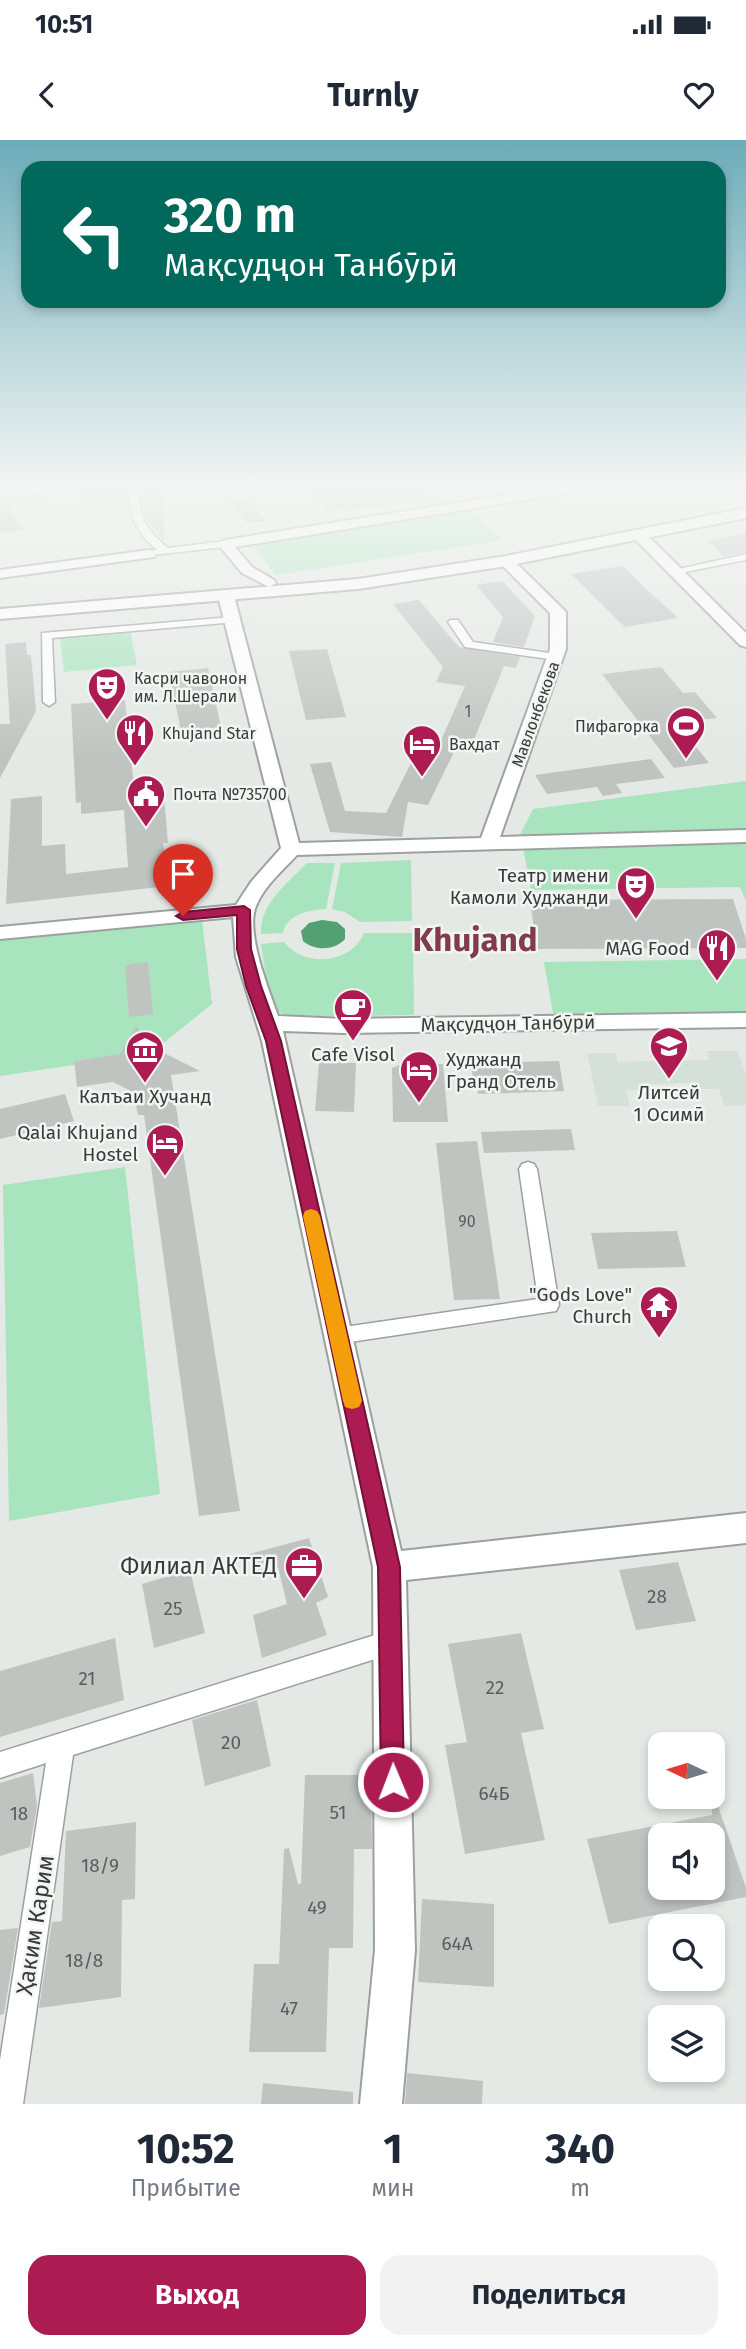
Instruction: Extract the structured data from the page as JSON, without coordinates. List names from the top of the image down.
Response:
{
  "streets": {
    "street": ["Мавлонбекова", "Мақсудҷон Танбӯрӣ", "Ҳаким Карим"]
  },
  "districts": ["Khujand"],
  "places": {
    "theatre": ["Касри чавонон им. Л.Шерали", "Театр имени Камоли Худжанди"],
    "sports": ["Пифагорка"],
    "restaurant": ["Khujand Star", "MAG Food"],
    "hotel": ["Вахдат", "Худжанд Гранд Отель", "Qalai Khujand Hostel"],
    "public building": ["Почта №735700"],
    "cafe": ["Cafe Visol"],
    "school or university": ["Литсей 1 Осимӣ"],
    "museum": ["Калъаи Хучанд"],
    "temple": ["\"Gods Love\" Church"],
    "office": ["Филиал AКТЕД"]
  },
  "house_numbers": [
    "1",
    "90",
    "28",
    "25",
    "21",
    "22",
    "20",
    "64Б",
    "51",
    "18",
    "18/9",
    "49",
    "64А",
    "18/8",
    "47"
  ],
  "north": "left",
  "page": {
    "status": "10:51",
    "header": "Turnly",
    "turn": ["320 m", "Мақсудҷон Танбӯрӣ"],
    "eta": [
      "10:52",
      "Прибытие",
      "1",
      "мин",
      "340",
      "m"
    ],
    "buttons": ["Выход", "Поделиться"]
  }
}
